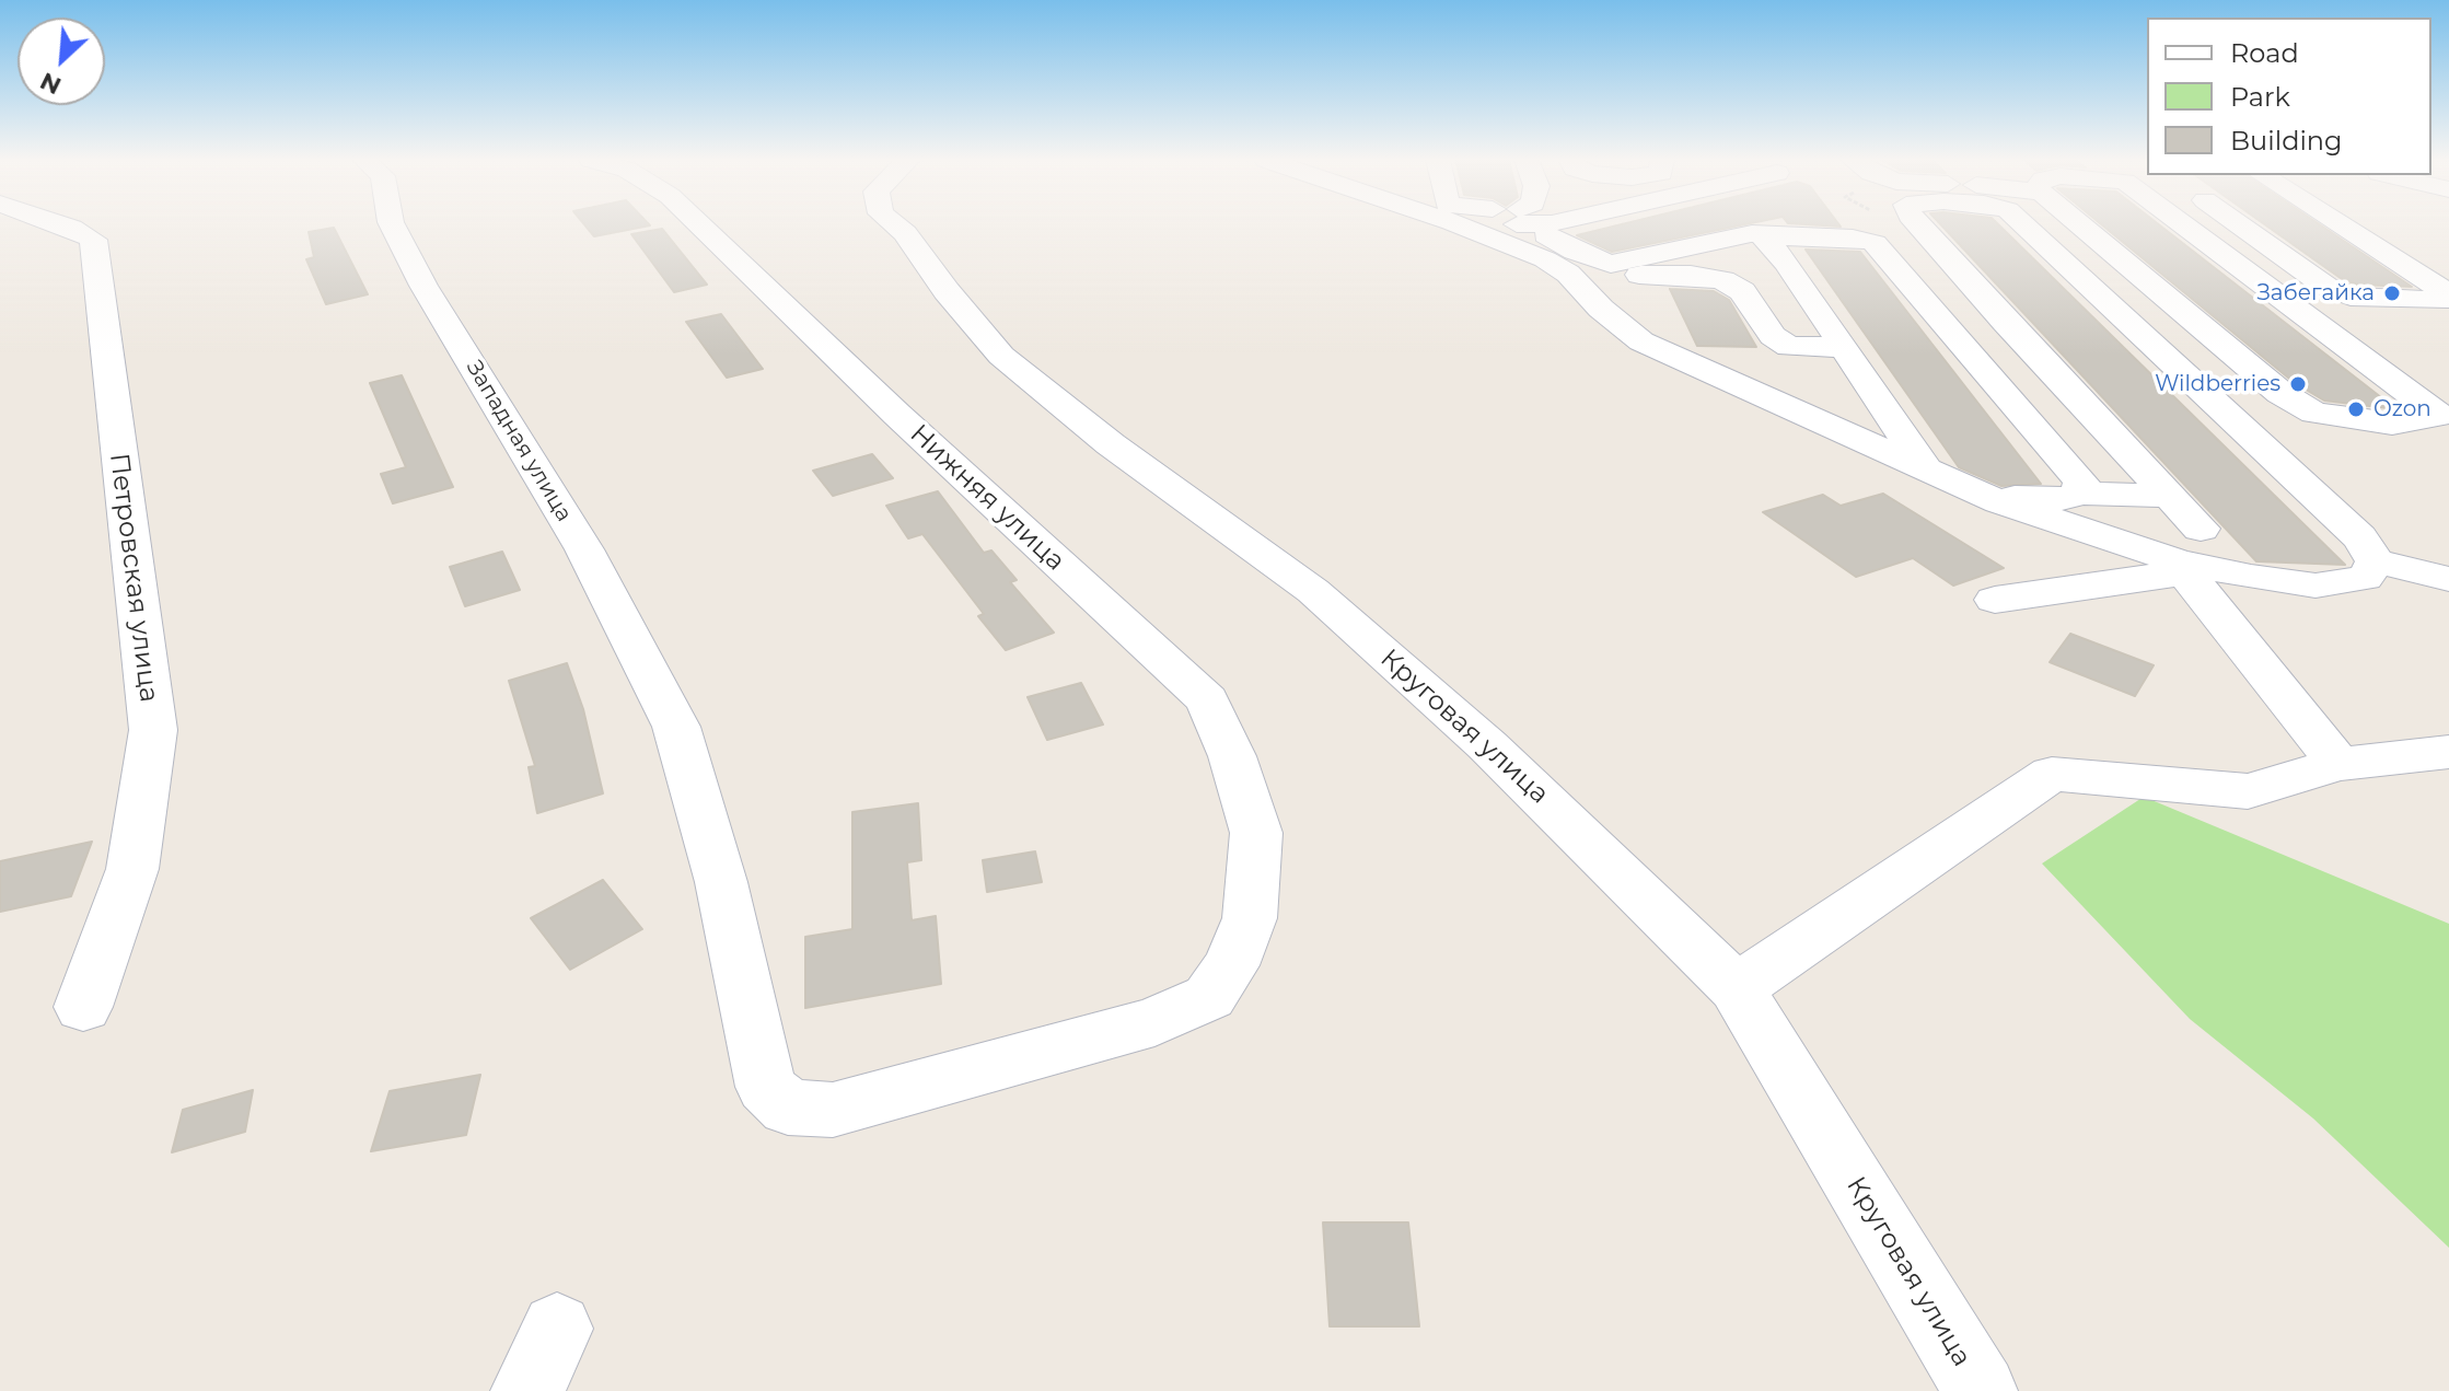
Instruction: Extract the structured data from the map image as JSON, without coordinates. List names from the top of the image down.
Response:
{
  "streets": {
    "street": [
      "Западная улица",
      "Нижняя улица",
      "Петровская улица",
      "Круговая улица"
    ]
  },
  "crossings": [
    ["Западная улица", "Нижняя улица"]
  ],
  "places": ["Забегайка", "Wildberries", "Ozon"],
  "legend": ["Road", "Park", "Building"],
  "north": "bottom left"
}
